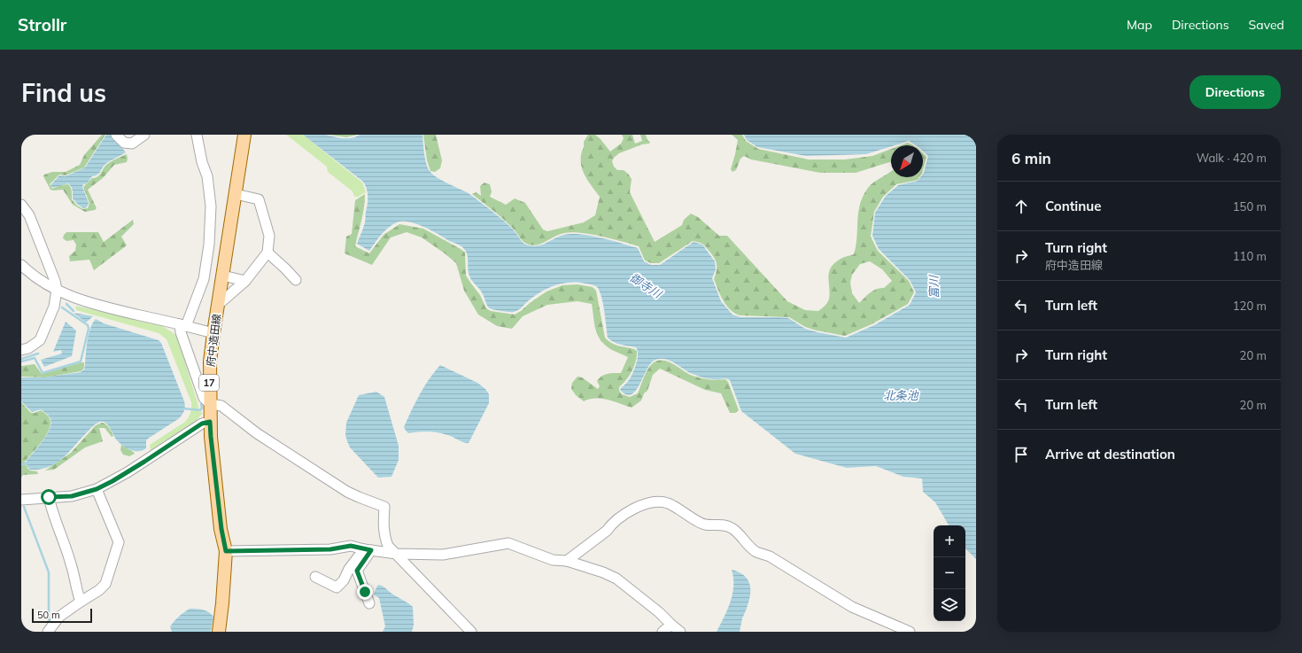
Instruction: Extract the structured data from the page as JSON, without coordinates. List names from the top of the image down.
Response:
{
  "streets": {
    "main road": ["府中造田線", "17"]
  },
  "water": ["御寺川", "富川", "北条池"],
  "scale_bar": "50 m",
  "north": "bottom left",
  "page": {
    "header": "Strollr",
    "nav": ["Map", "Directions", "Saved"],
    "buttons": "Directions",
    "title": "Find us",
    "heading": ["6 min", "Walk · 420 m"],
    "list": [
      ["Continue", "150 m"],
      ["Turn right", "府中造田線", "110 m"],
      ["Turn left", "120 m"],
      ["Turn right", "20 m"],
      ["Turn left", "20 m"],
      "Arrive at destination"
    ],
    "map_buttons": ["+", "−"],
    "scale": "50 m"
  }
}
